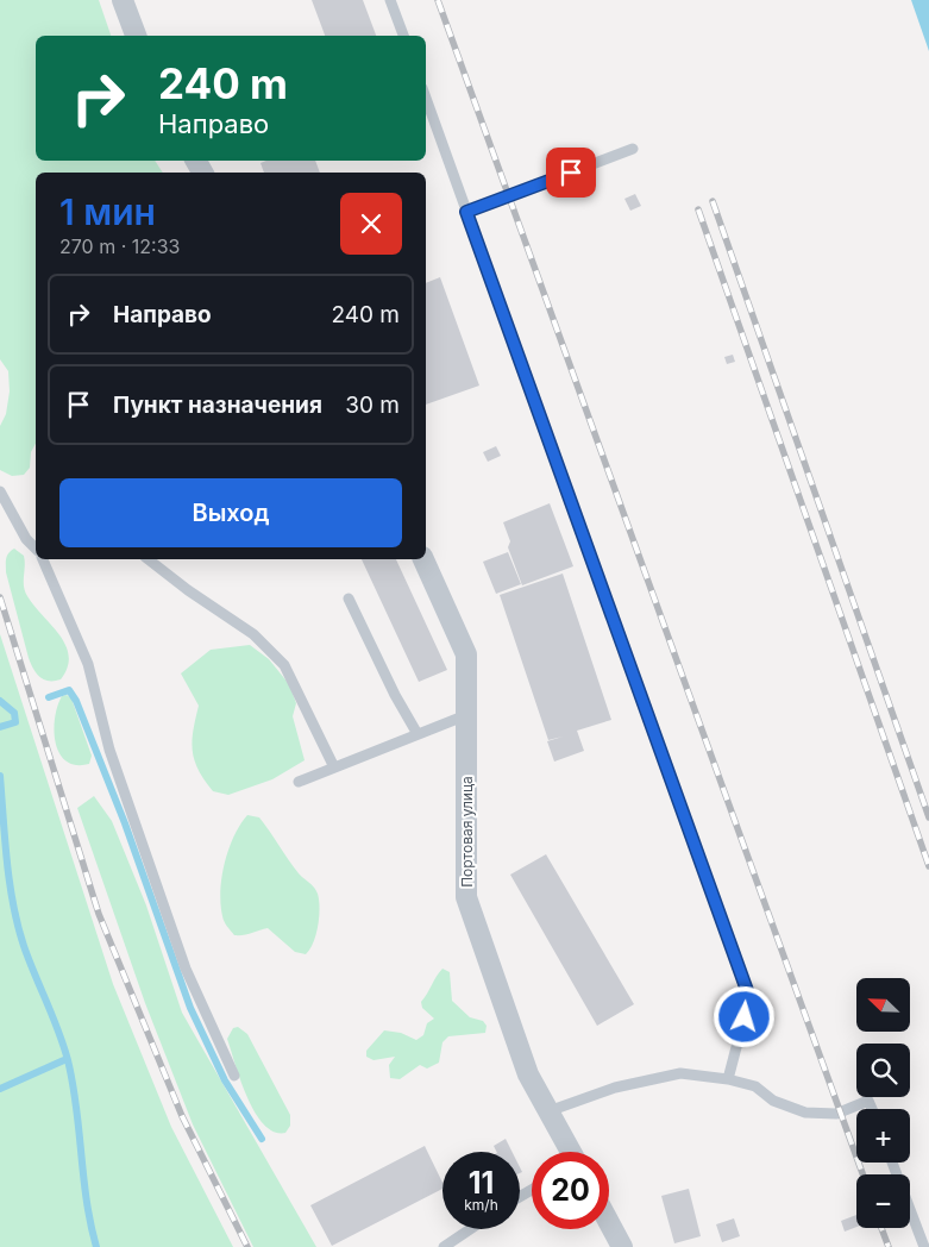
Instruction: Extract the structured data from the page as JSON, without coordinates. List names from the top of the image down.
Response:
{
  "streets": {
    "street": ["Портовая улица"]
  },
  "north": "top left",
  "page": {
    "turn": ["240 m", "Направо"],
    "heading": ["1 мин", "270 m · 12:33"],
    "list": [
      {
        "name": "Направо",
        "value": "240 m"
      },
      {
        "name": "Пункт назначения",
        "value": "30 m"
      }
    ],
    "buttons": "Выход",
    "map_buttons": ["+", "−"],
    "speed": "11 km/h",
    "limit": "20"
  }
}
